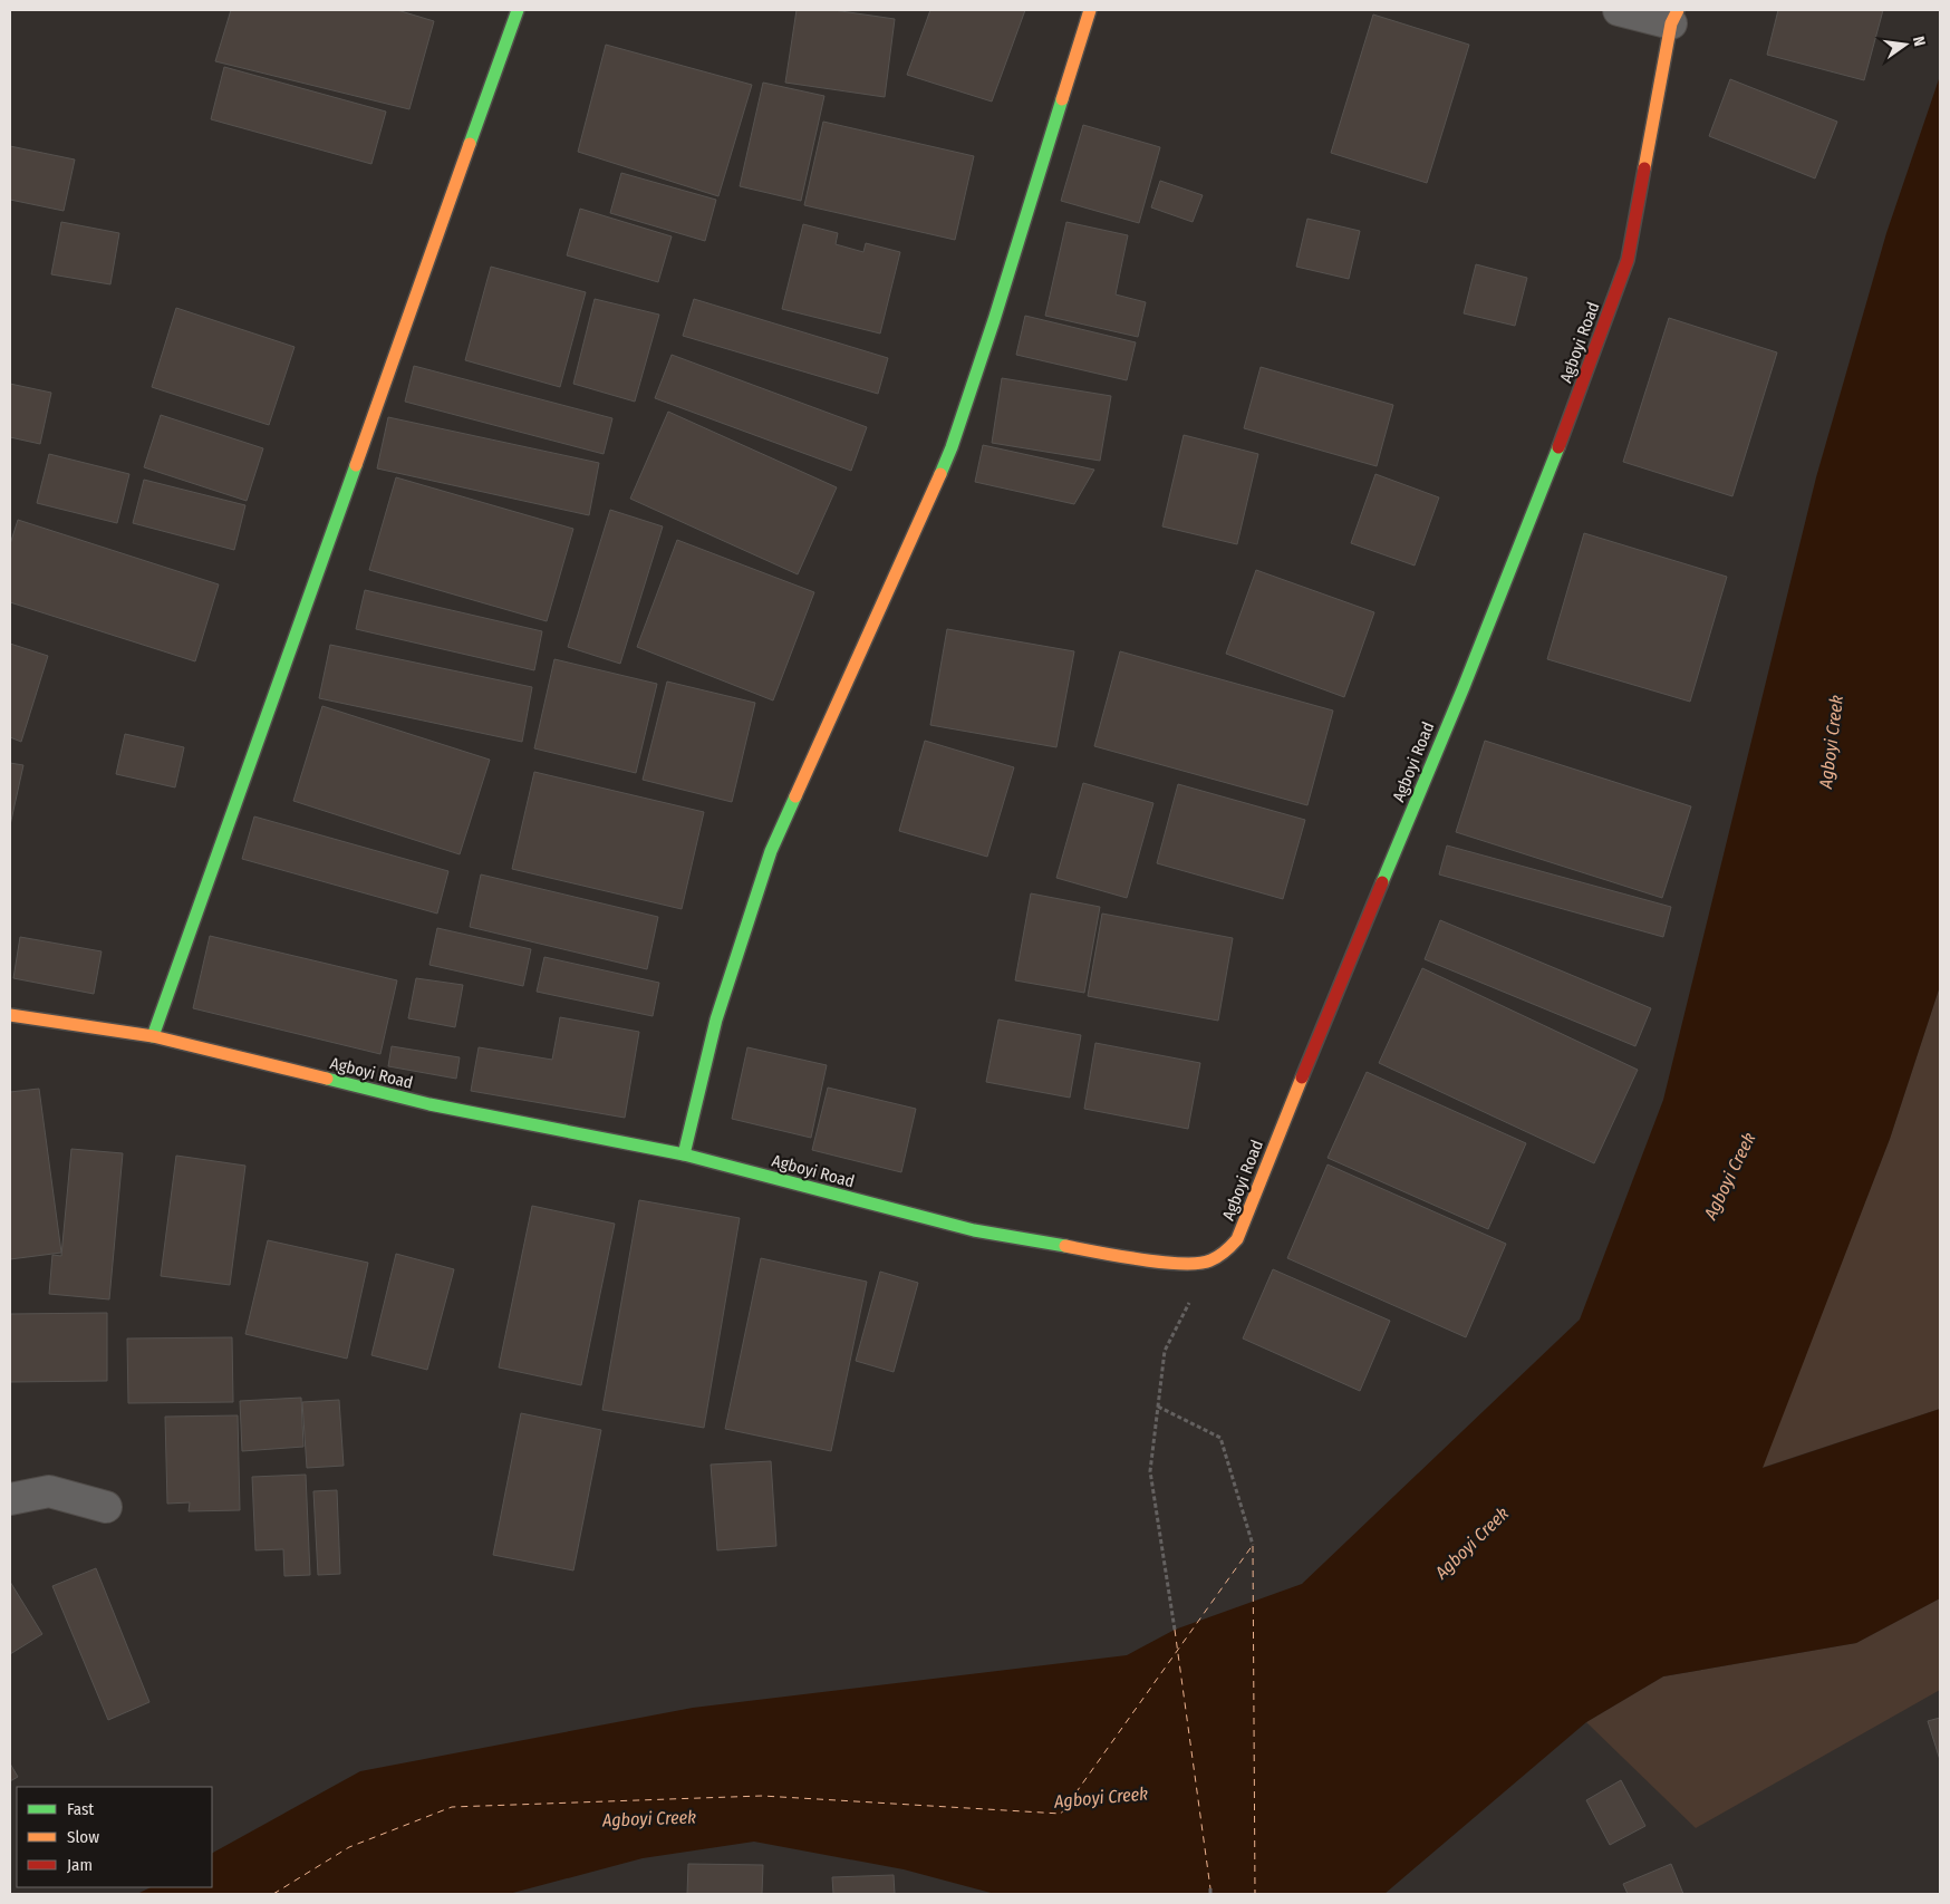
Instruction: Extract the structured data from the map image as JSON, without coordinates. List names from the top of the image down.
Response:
{
  "streets": {
    "street": ["Agboyi Road"]
  },
  "water": ["Agboyi Creek"],
  "legend": ["Fast", "Slow", "Jam"],
  "north": "right"
}
